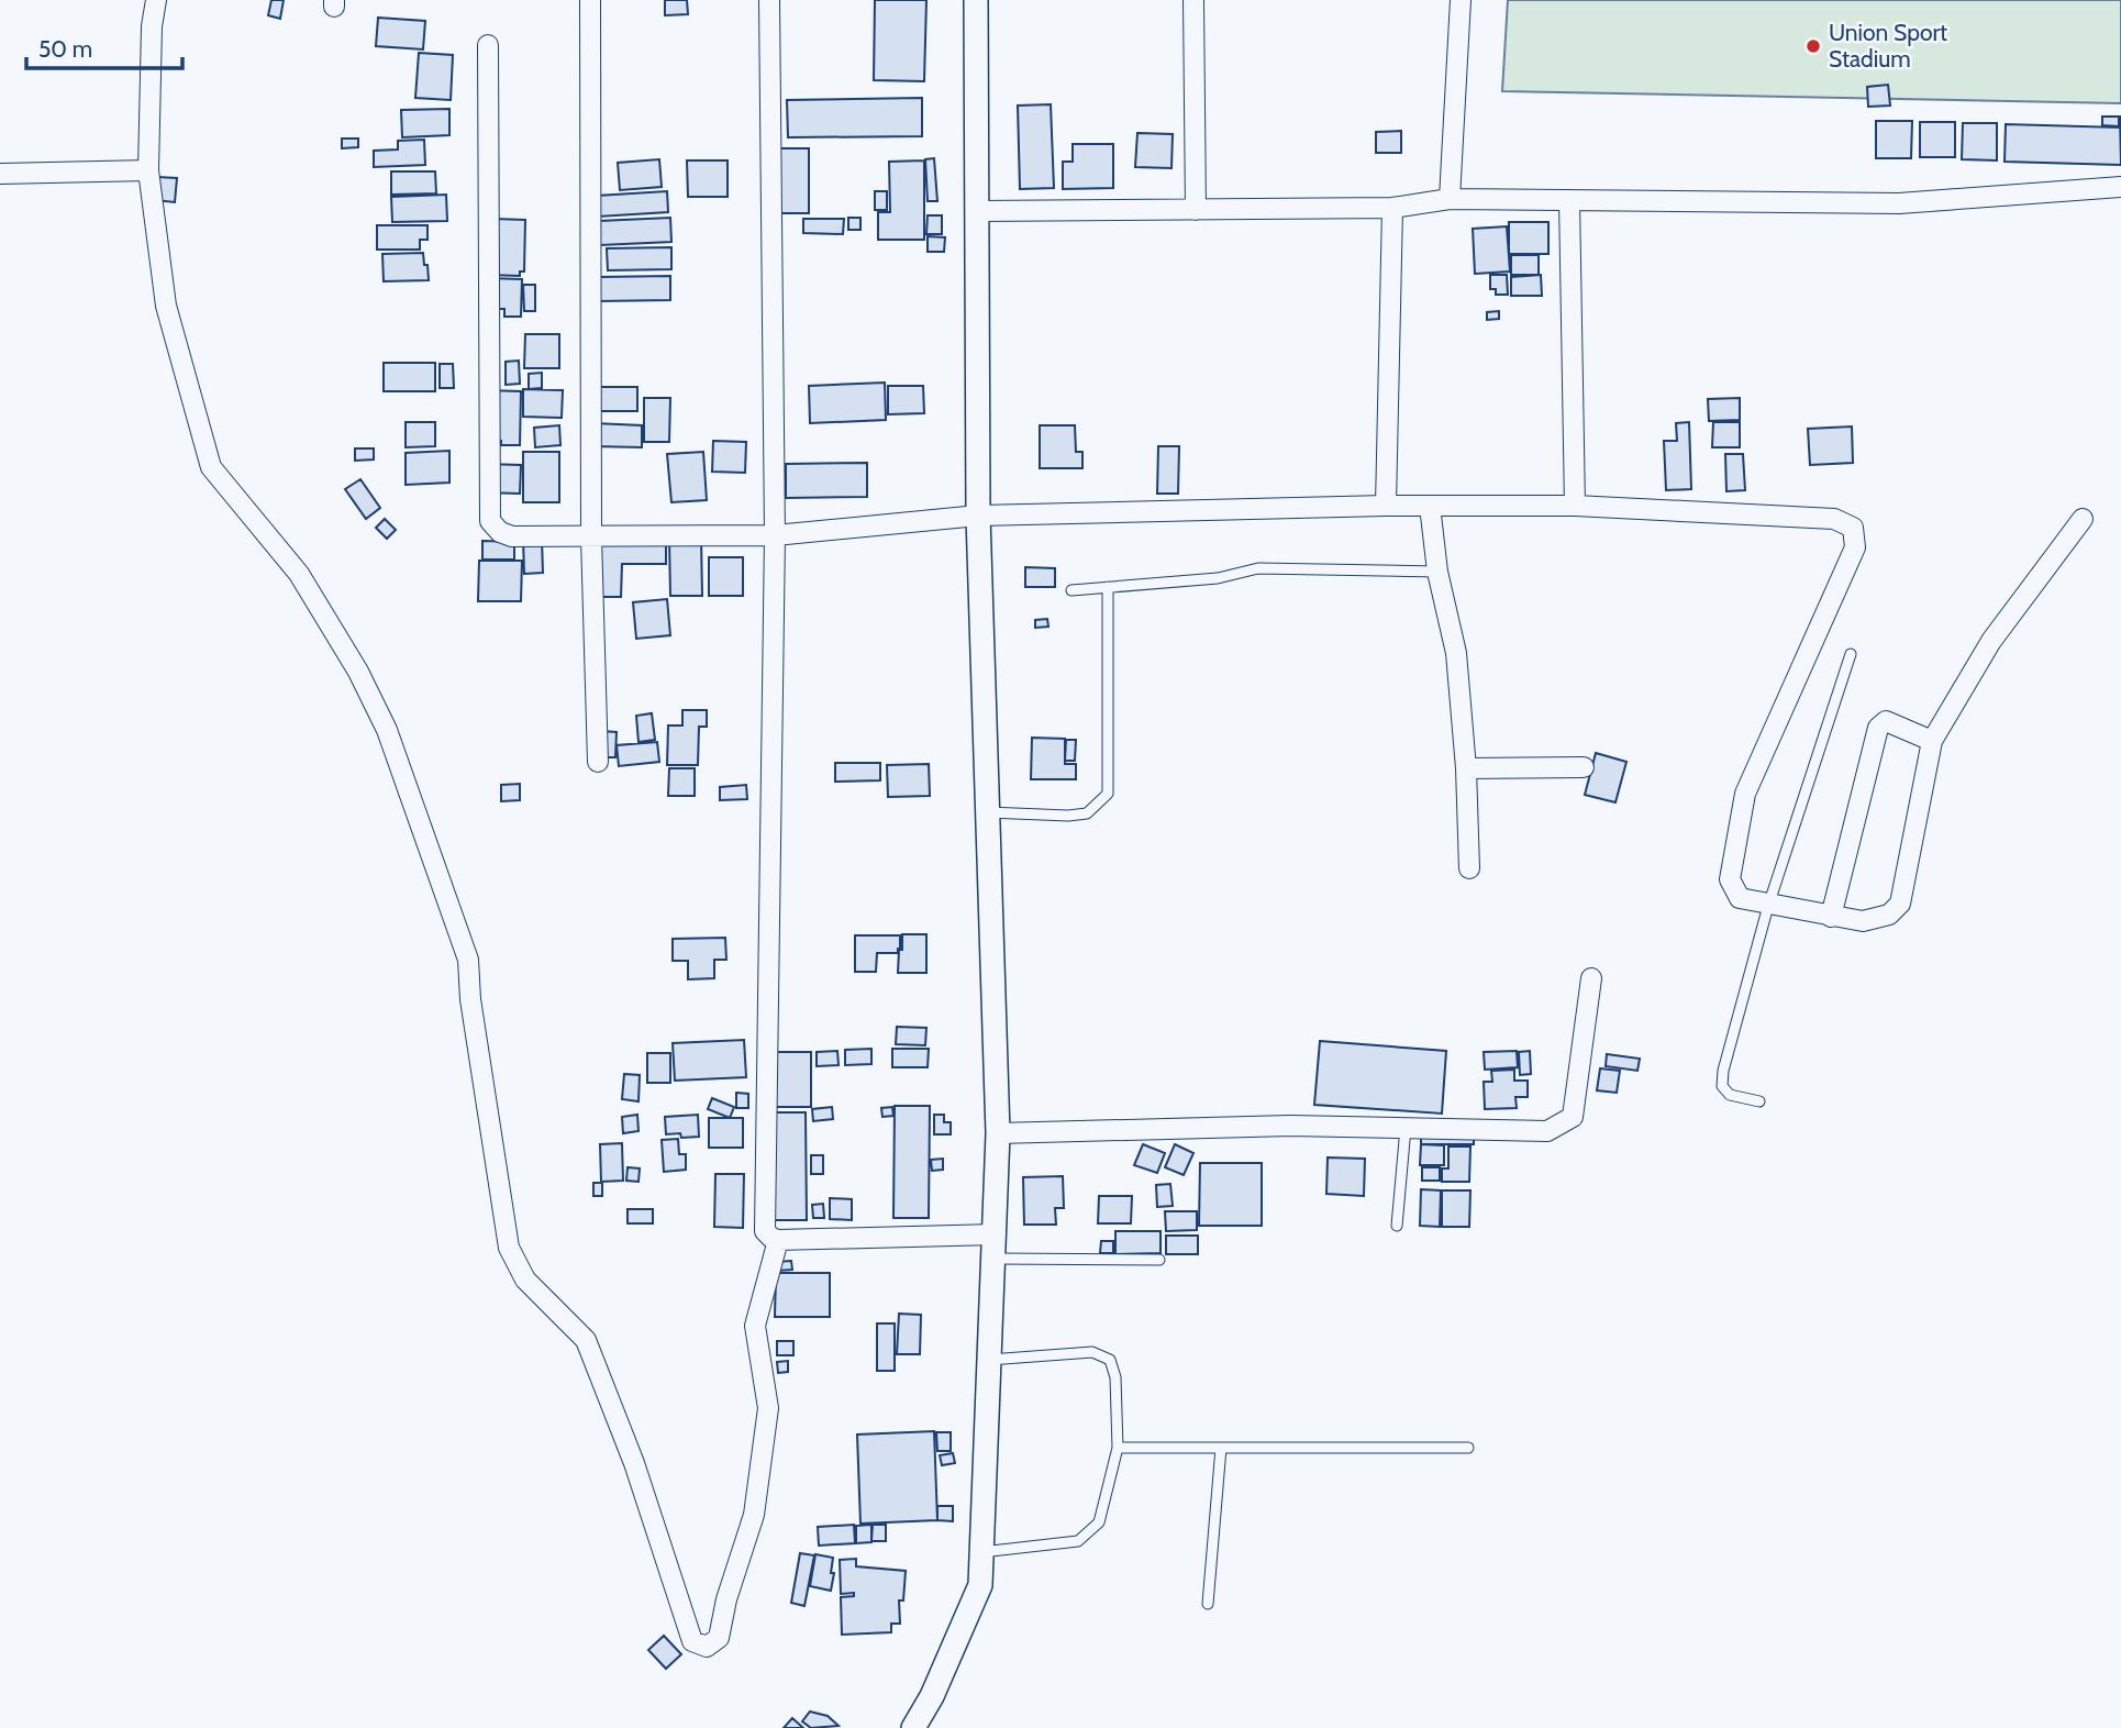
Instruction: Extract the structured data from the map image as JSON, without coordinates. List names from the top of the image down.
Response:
{
  "places": ["Union Sport Stadium"],
  "scale_bar": "50 m"
}
